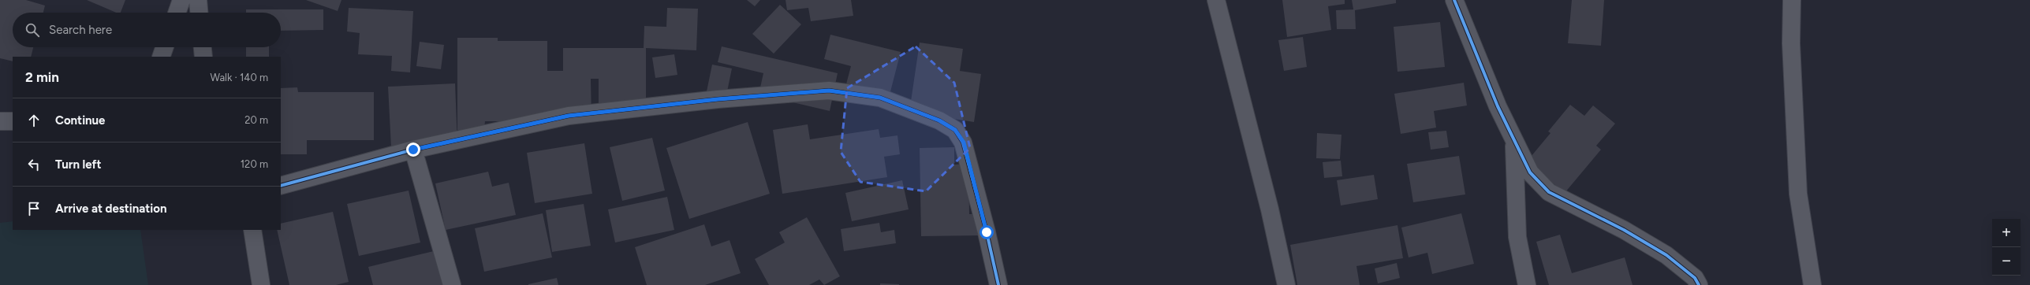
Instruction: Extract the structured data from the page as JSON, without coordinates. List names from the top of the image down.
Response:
{
  "page": {
    "search": "Search here",
    "heading": ["2 min", "Walk · 140 m"],
    "list": [
      ["Continue", "20 m"],
      ["Turn left", "120 m"],
      "Arrive at destination"
    ],
    "map_buttons": ["+", "−"]
  }
}
